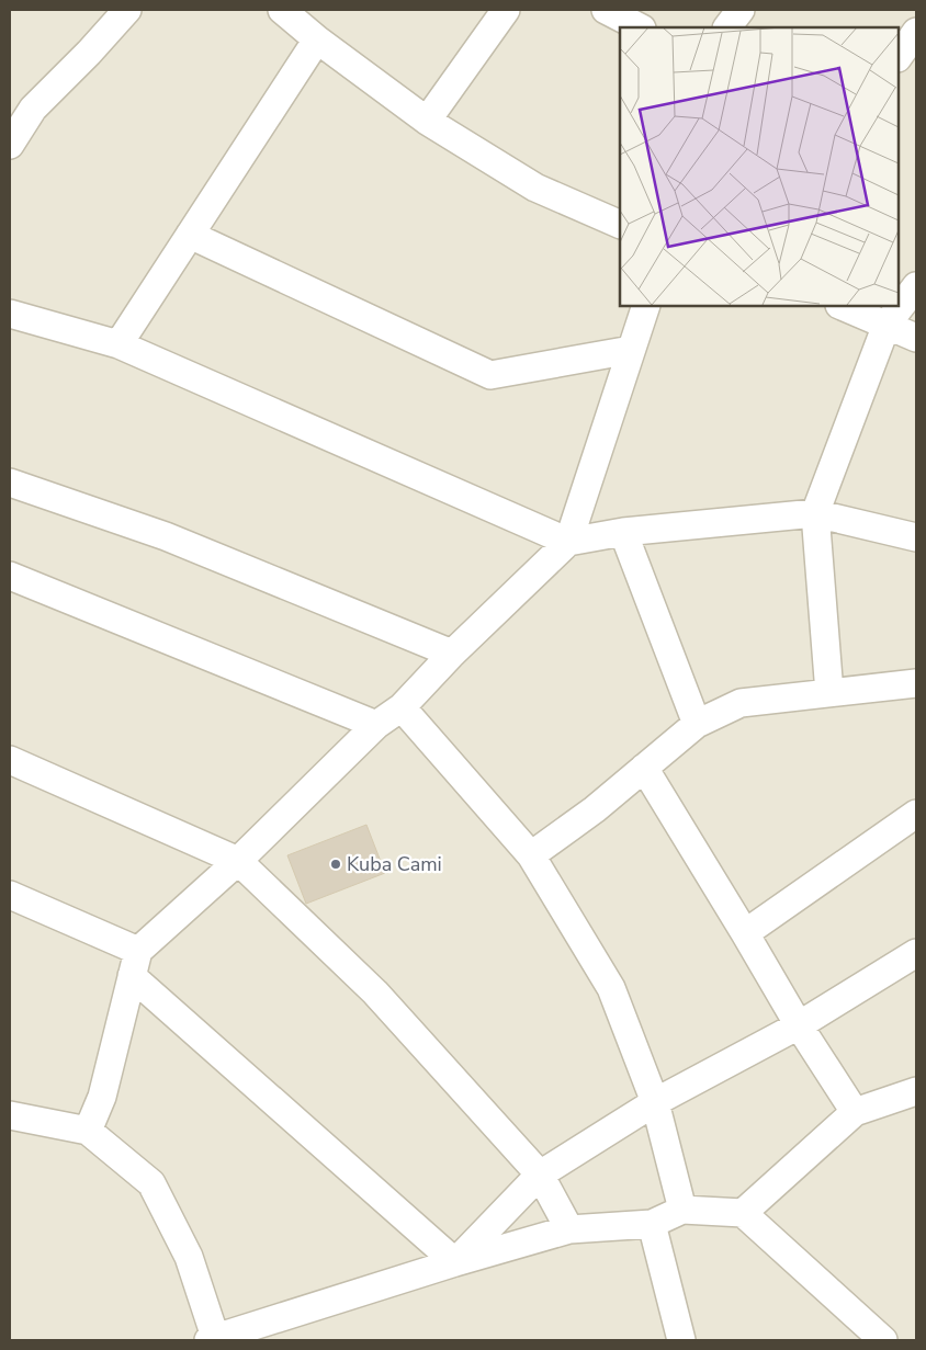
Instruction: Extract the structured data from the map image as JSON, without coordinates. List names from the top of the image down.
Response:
{
  "places": ["Kuba Cami"]
}
